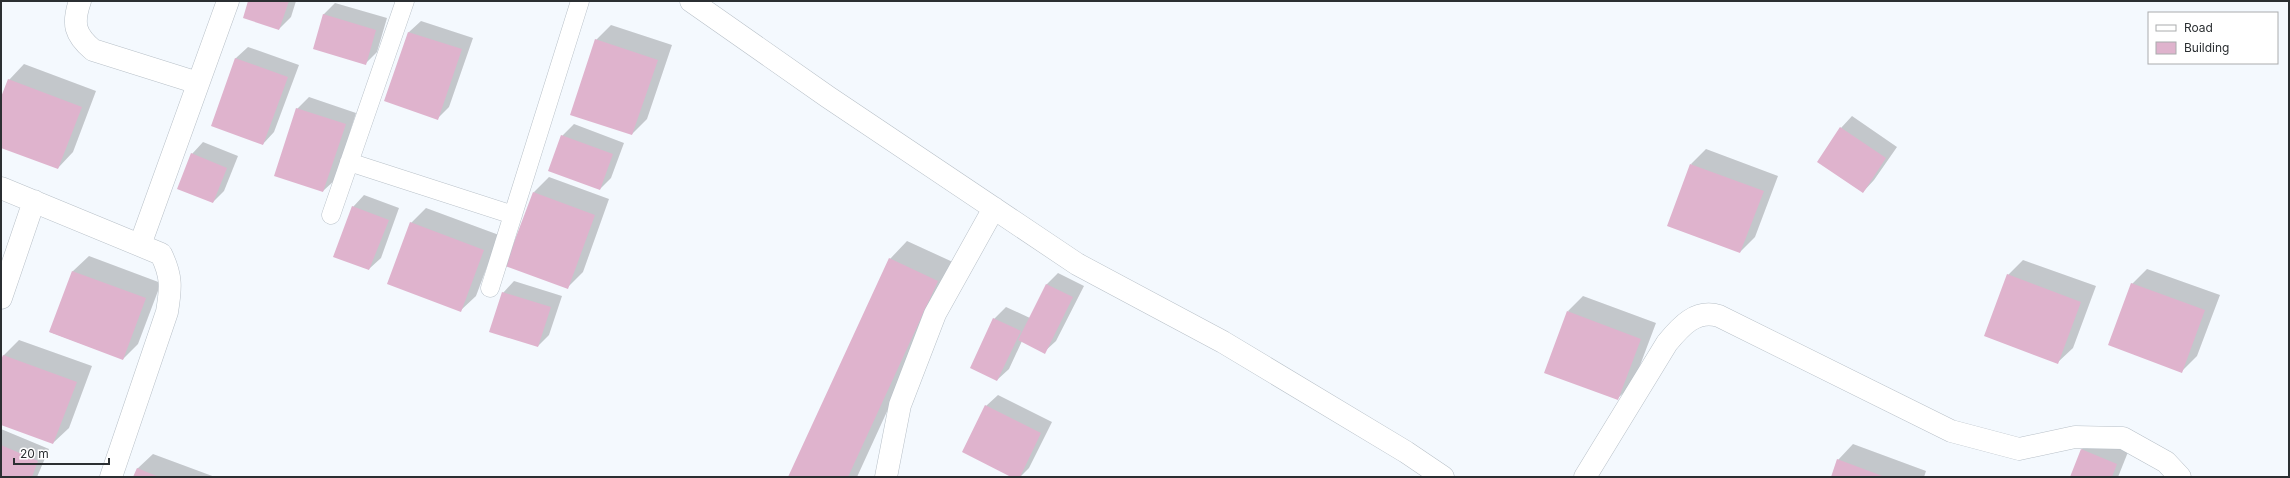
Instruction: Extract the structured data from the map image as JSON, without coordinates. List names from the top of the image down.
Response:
{
  "legend": ["Road", "Building"],
  "scale_bar": "20 m"
}
